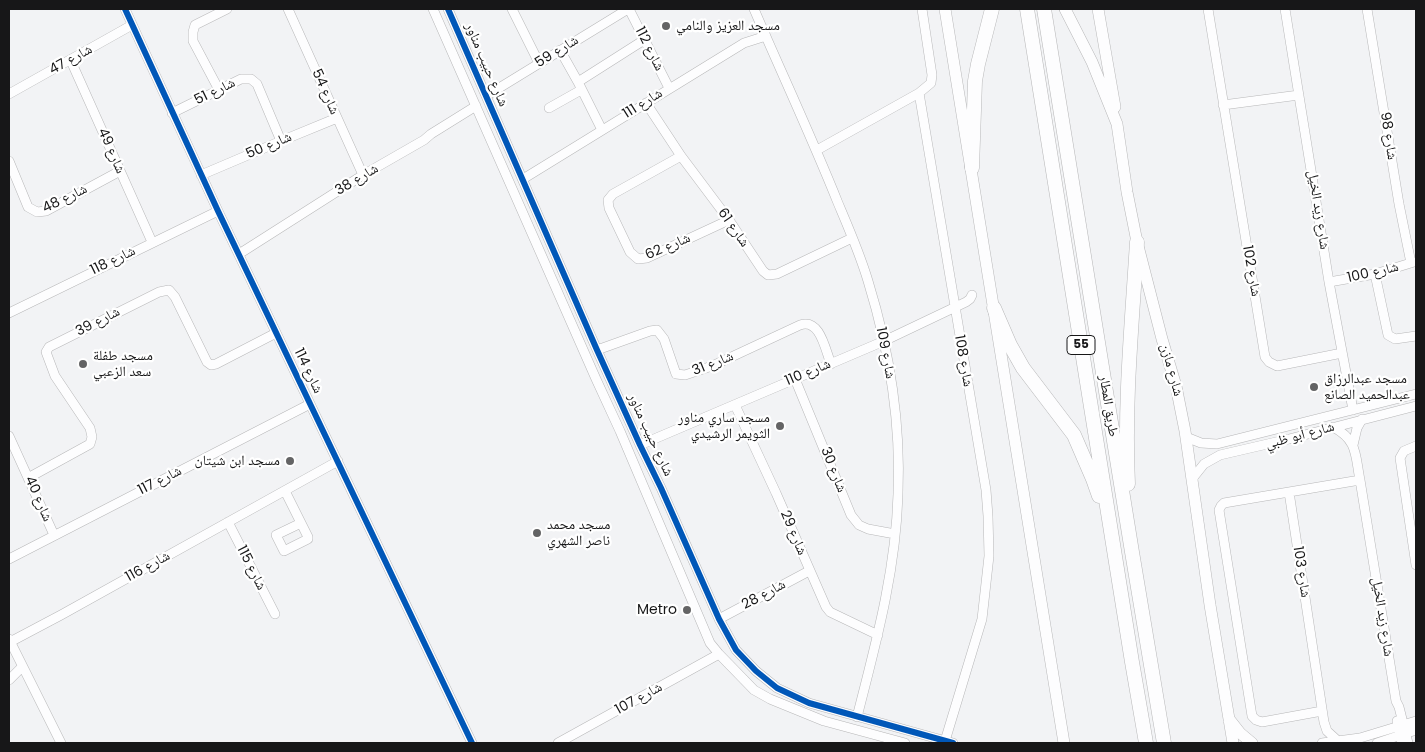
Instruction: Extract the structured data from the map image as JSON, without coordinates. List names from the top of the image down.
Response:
{
  "streets": {
    "highway": ["55", "طريق المطار"],
    "main road": ["شارع مازن"],
    "street": [
      "شارع 112",
      "شارع 59",
      "شارع 47",
      "شارع حبيب مناور",
      "شارع 51",
      "شارع 54",
      "شارع 111",
      "شارع 98",
      "شارع 50",
      "شارع 49",
      "شارع 38",
      "شارع 48",
      "شارع زيد الخيل",
      "شارع 61",
      "شارع 62",
      "شارع 118",
      "شارع 102",
      "شارع 100",
      "شارع 39",
      "شارع 109",
      "شارع 108",
      "شارع 31",
      "شارع 114",
      "شارع 110",
      "شارع أبو ظبي",
      "شارع 30",
      "شارع 117",
      "شارع 40",
      "شارع 29",
      "شارع 116",
      "شارع 115",
      "شارع 103",
      "شارع 28",
      "شارع 107"
    ]
  },
  "crossings": [
    ["شارع 112", "شارع 59"],
    ["شارع 112", "شارع 111"],
    ["شارع 59", "شارع حبيب مناور"],
    ["شارع 47", "شارع 49"],
    ["شارع 47", "شارع 114"],
    ["شارع حبيب مناور", "شارع 111"],
    ["شارع حبيب مناور", "شارع 38"],
    ["شارع حبيب مناور", "شارع 109"],
    ["شارع حبيب مناور", "شارع 108"],
    ["شارع حبيب مناور", "شارع 31"],
    ["شارع حبيب مناور", "شارع 110"],
    ["شارع حبيب مناور", "شارع 28"],
    ["شارع حبيب مناور", "شارع 107"],
    ["شارع 51", "شارع 50"],
    ["شارع 51", "شارع 114"],
    ["شارع 54", "شارع 50"],
    ["شارع 54", "شارع 38"],
    ["شارع 111", "شارع 61"],
    ["شارع 111", "شارع 109"],
    ["شارع 98", "شارع 100"],
    ["شارع 50", "شارع 114"],
    ["شارع 49", "شارع 48"],
    ["شارع 49", "شارع 118"],
    ["شارع 38", "شارع 114"],
    ["شارع زيد الخيل", "شارع 102"],
    ["شارع زيد الخيل", "شارع 100"],
    ["شارع زيد الخيل", "شارع أبو ظبي"],
    ["شارع 61", "شارع 62"],
    ["شارع 61", "شارع 109"],
    ["شارع 118", "شارع 114"],
    ["شارع 39", "شارع 114"],
    ["شارع 39", "شارع 40"],
    ["شارع 109", "شارع 110"],
    ["شارع 109", "شارع 30"],
    ["شارع 109", "شارع 29"],
    ["شارع 108", "شارع 110"],
    ["شارع 31", "شارع 110"],
    ["شارع مازن", "شارع أبو ظبي"],
    ["شارع 114", "شارع 117"],
    ["شارع 114", "شارع 116"],
    ["شارع 110", "شارع 30"],
    ["شارع 110", "شارع 29"],
    ["شارع 117", "شارع 40"],
    ["شارع 29", "شارع 28"],
    ["شارع 116", "شارع 115"]
  ],
  "places": [
    "مسجد العزيز والنامي",
    "مسجد طفلة سعد الزعبي",
    "مسجد عبدالرزاق عبدالحميد الصانع",
    "مسجد ساري مناور الثويمر الرشيدي",
    "مسجد ابن شيتان",
    "مسجد محمد ناصر الشهري",
    "Metro"
  ]
}
